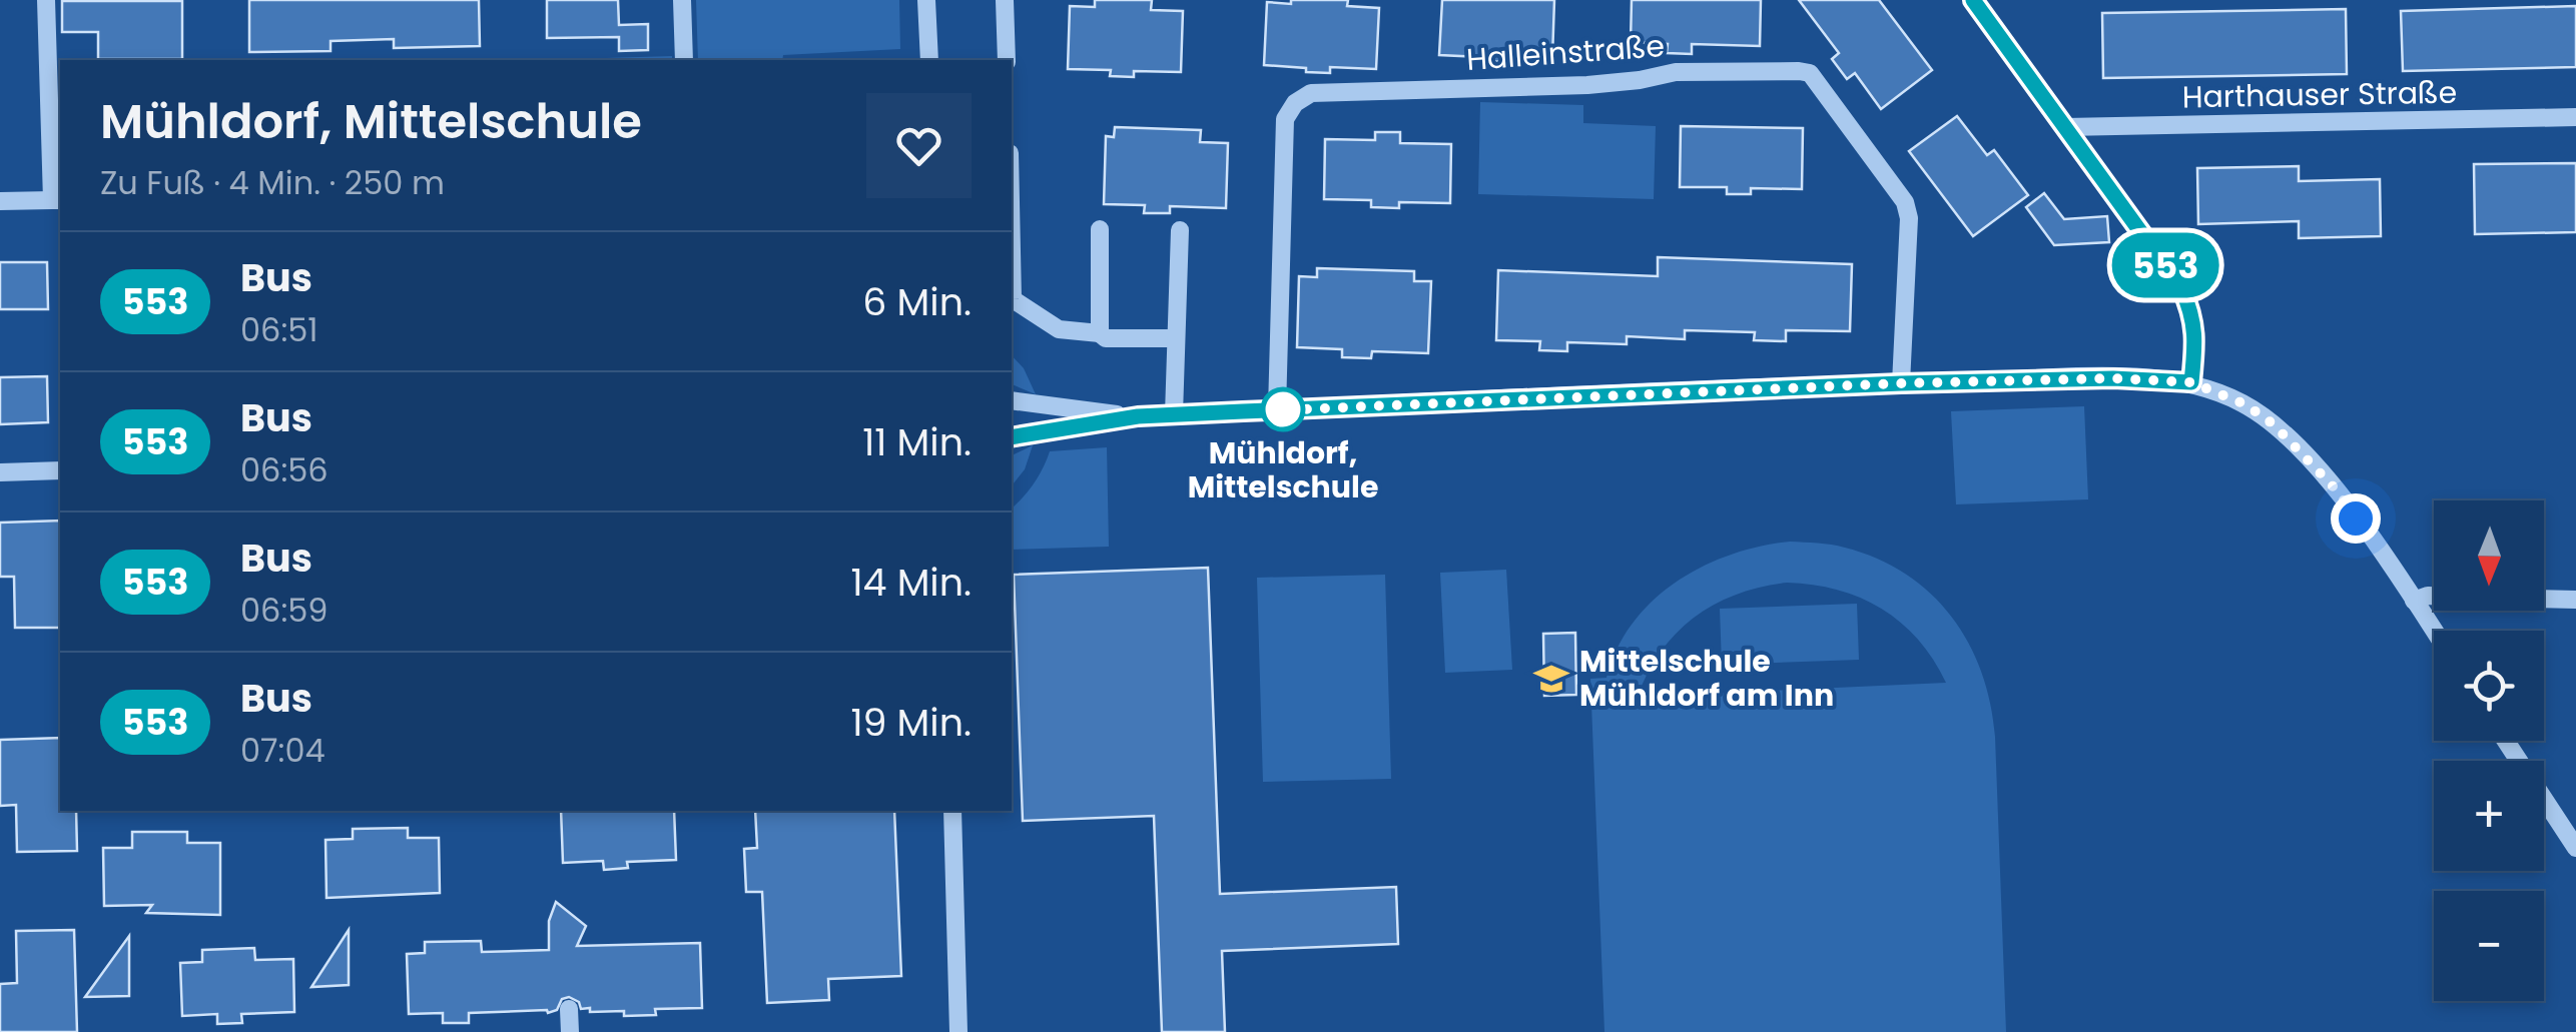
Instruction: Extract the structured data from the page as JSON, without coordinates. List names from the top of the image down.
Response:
{
  "streets": {
    "street": ["Halleinstraße", "Harthauser Straße"]
  },
  "places": {
    "other": ["Mühldorf, Mittelschule"],
    "school or university": ["Mittelschule Mühldorf am Inn"]
  },
  "lines": ["bus line 553"],
  "north": "bottom",
  "page": {
    "on_map": "553",
    "heading": ["Mühldorf, Mittelschule", "Zu Fuß · 4 Min. · 250 m"],
    "list": [
      {
        "mark": "553",
        "name": "Bus",
        "note": "06:51",
        "value": "6 Min."
      },
      {
        "mark": "553",
        "name": "Bus",
        "note": "06:56",
        "value": "11 Min."
      },
      {
        "mark": "553",
        "name": "Bus",
        "note": "06:59",
        "value": "14 Min."
      },
      {
        "mark": "553",
        "name": "Bus",
        "note": "07:04",
        "value": "19 Min."
      }
    ],
    "map_buttons": ["+", "−"]
  }
}
